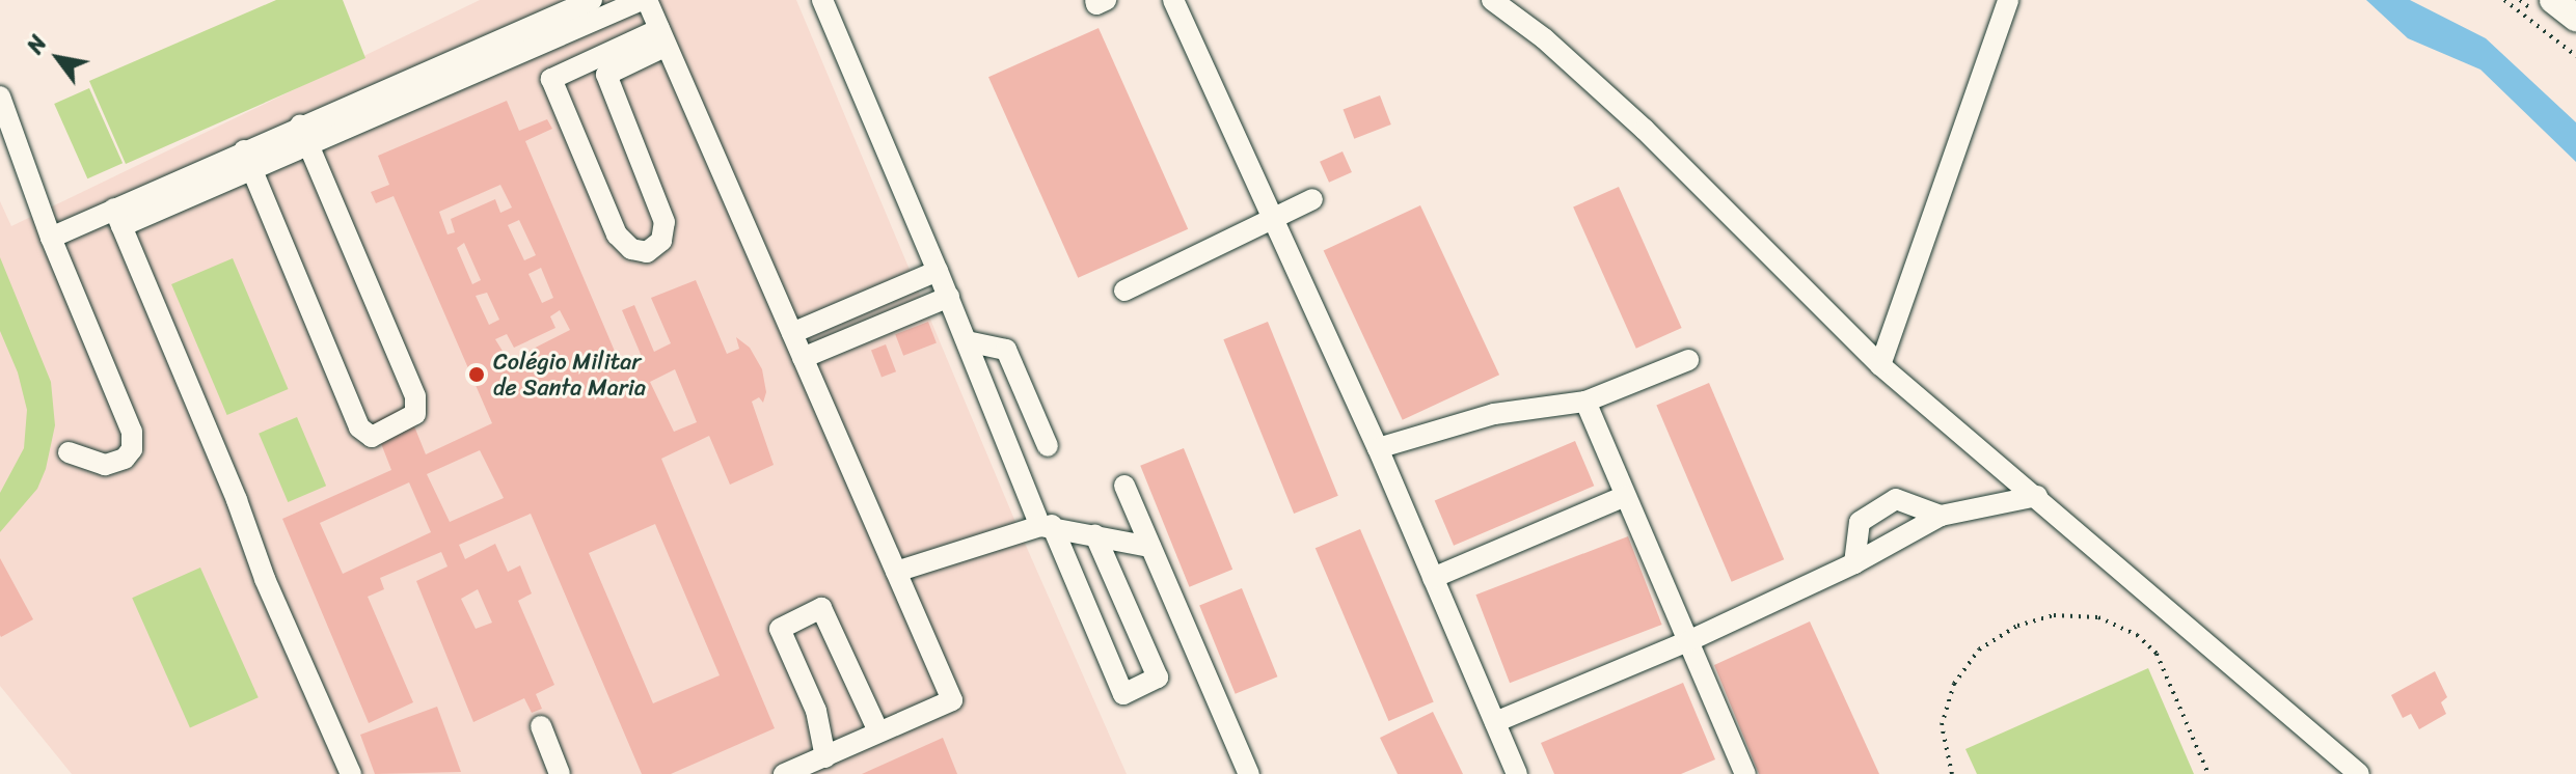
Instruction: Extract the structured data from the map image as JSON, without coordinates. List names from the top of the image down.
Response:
{
  "places": ["Colégio Militar de Santa Maria"],
  "north": "top left"
}
